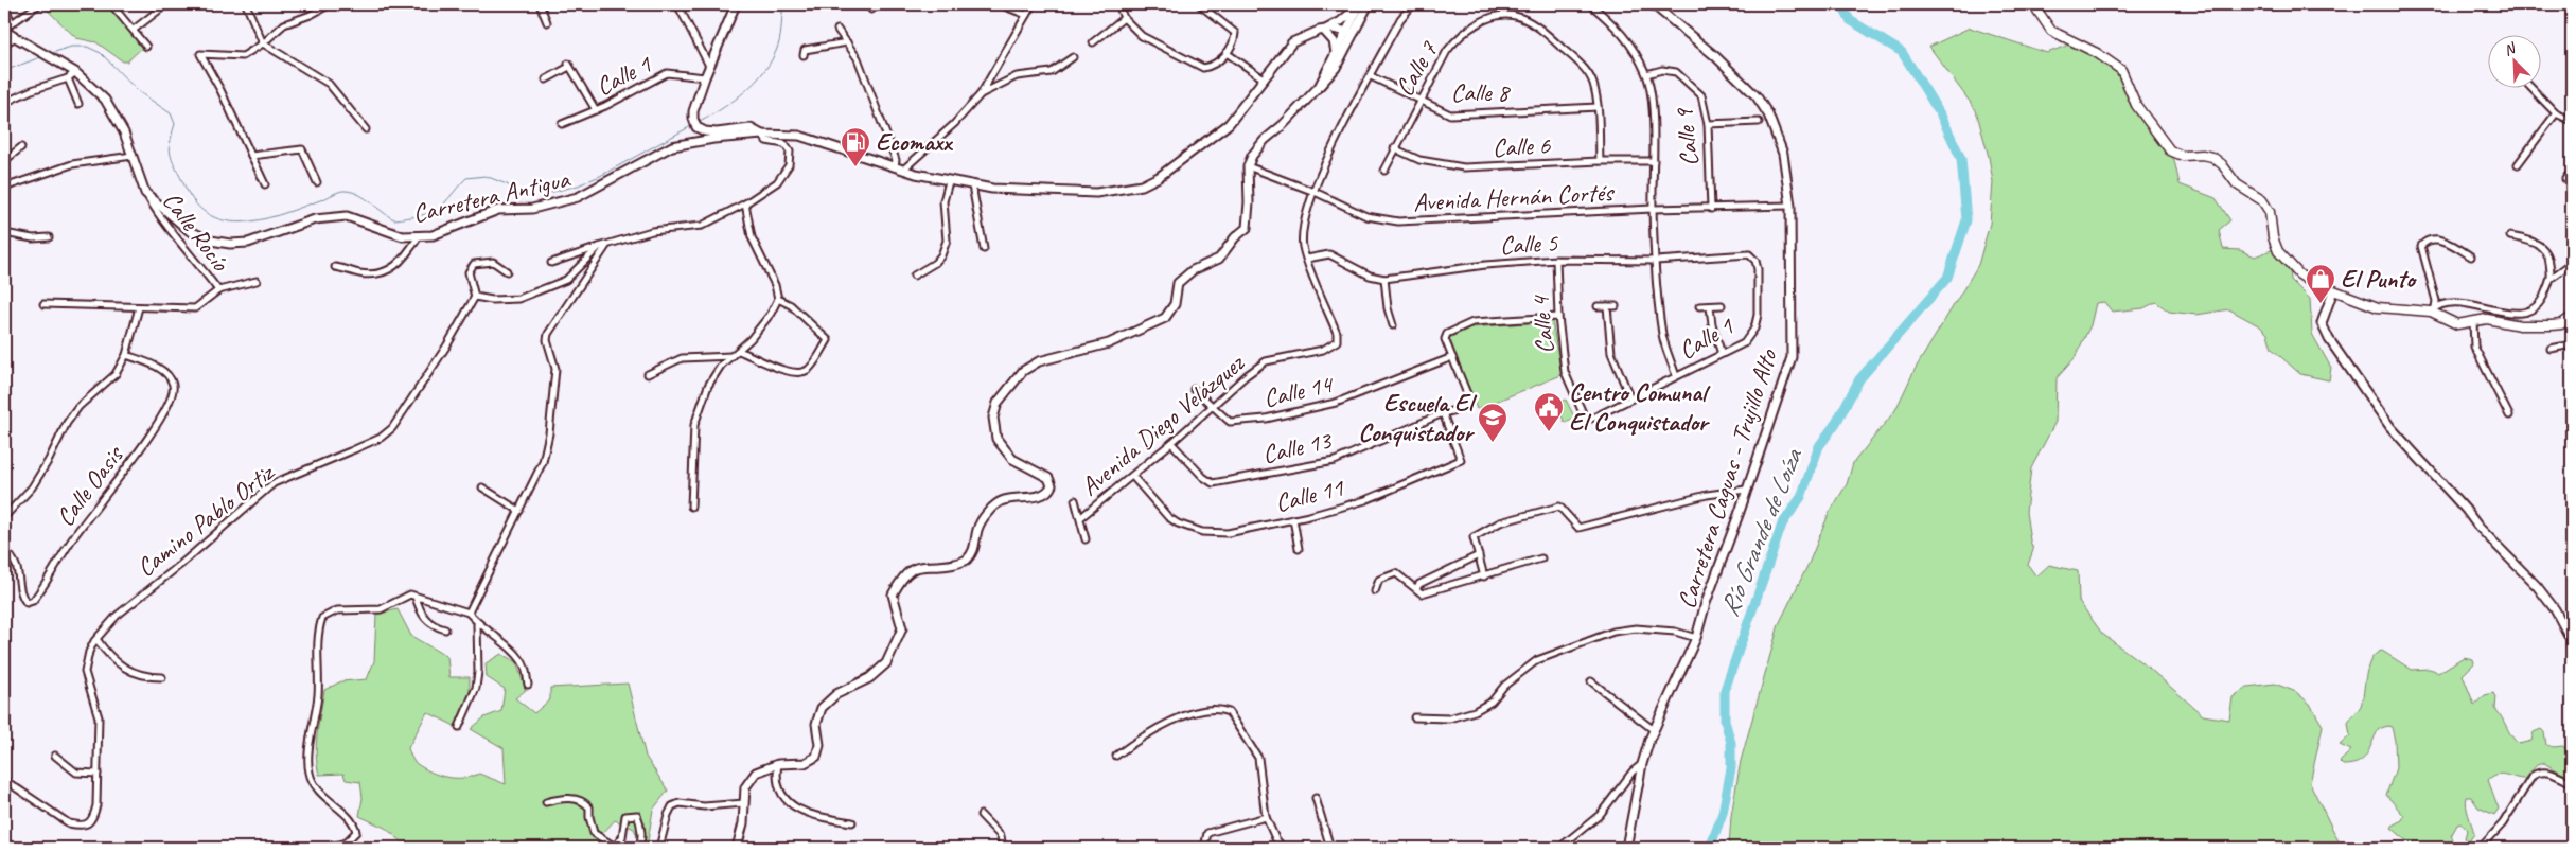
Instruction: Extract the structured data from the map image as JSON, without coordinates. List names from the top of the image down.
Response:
{
  "streets": {
    "street": [
      "Calle 7",
      "Calle 1",
      "Calle 8",
      "Calle 9",
      "Calle 6",
      "Carretera Antigua",
      "Avenida Hernán Cortés",
      "Calle Rocío",
      "Calle 5",
      "Calle 4",
      "Calle 14",
      "Avenida Diego Velázquez",
      "Calle 13",
      "Carretera Caguas - Trujillo Alto",
      "Calle Oasis",
      "Calle 11",
      "Camino Pablo Ortiz"
    ]
  },
  "crossings": [
    ["Calle 7", "Calle 8"],
    ["Calle 7", "Calle 6"],
    ["Calle 1", "Calle 5"],
    ["Calle 1", "Calle 4"],
    ["Calle 8", "Avenida Diego Velázquez"],
    ["Calle 9", "Avenida Hernán Cortés"],
    ["Carretera Antigua", "Calle Rocío"],
    ["Avenida Hernán Cortés", "Avenida Diego Velázquez"],
    ["Avenida Hernán Cortés", "Carretera Caguas - Trujillo Alto"],
    ["Calle 5", "Calle 4"],
    ["Calle 5", "Avenida Diego Velázquez"],
    ["Calle 4", "Calle 13"],
    ["Calle 14", "Avenida Diego Velázquez"],
    ["Calle 14", "Calle 13"],
    ["Avenida Diego Velázquez", "Calle 13"],
    ["Avenida Diego Velázquez", "Calle 11"],
    ["Calle 13", "Calle 11"]
  ],
  "water": ["Río Grande de Loíza"],
  "places": {
    "fuel station": ["Ecomaxx"],
    "shop": ["El Punto"],
    "public building": ["Centro Comunal El Conquistador"],
    "school or university": ["Escuela El Conquistador"]
  },
  "north": "top left"
}
